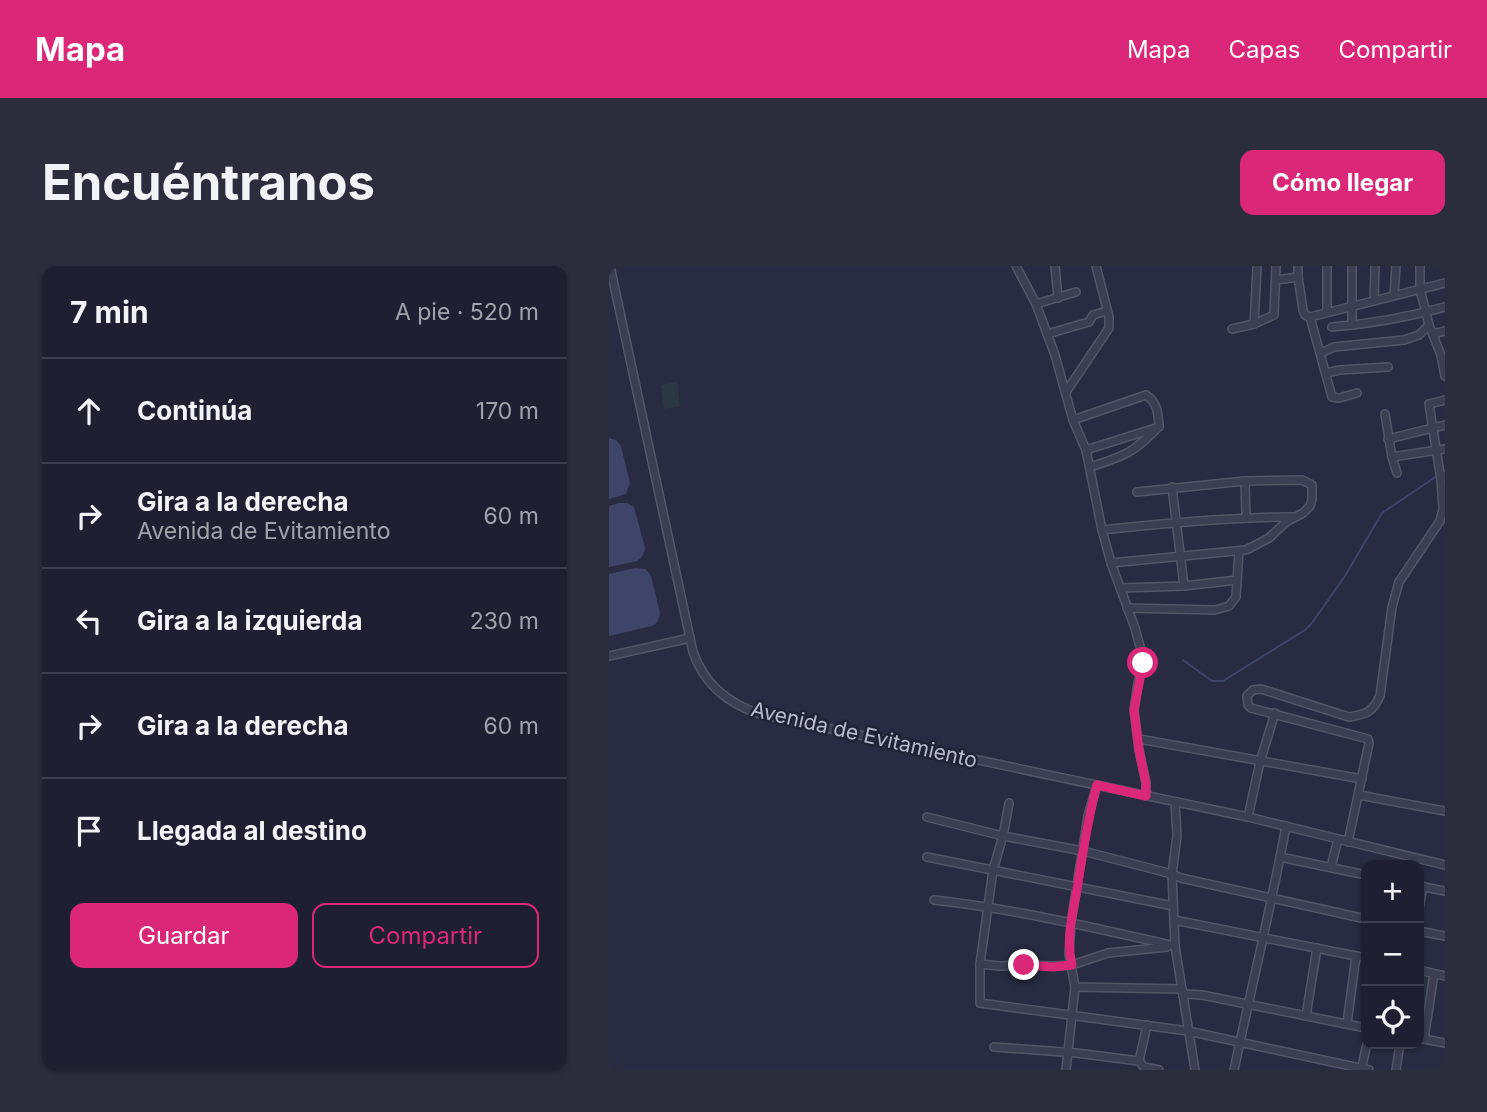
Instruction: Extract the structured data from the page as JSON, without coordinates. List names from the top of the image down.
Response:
{
  "streets": {
    "street": ["Avenida de Evitamiento"]
  },
  "page": {
    "header": "Mapa",
    "nav": ["Mapa", "Capas", "Compartir"],
    "buttons": [
      "Cómo llegar",
      ["Guardar", "Compartir"]
    ],
    "title": "Encuéntranos",
    "heading": ["7 min", "A pie · 520 m"],
    "list": [
      ["Continúa", "170 m"],
      ["Gira a la derecha", "Avenida de Evitamiento", "60 m"],
      ["Gira a la izquierda", "230 m"],
      ["Gira a la derecha", "60 m"],
      "Llegada al destino"
    ],
    "map_buttons": ["+", "−"]
  }
}
